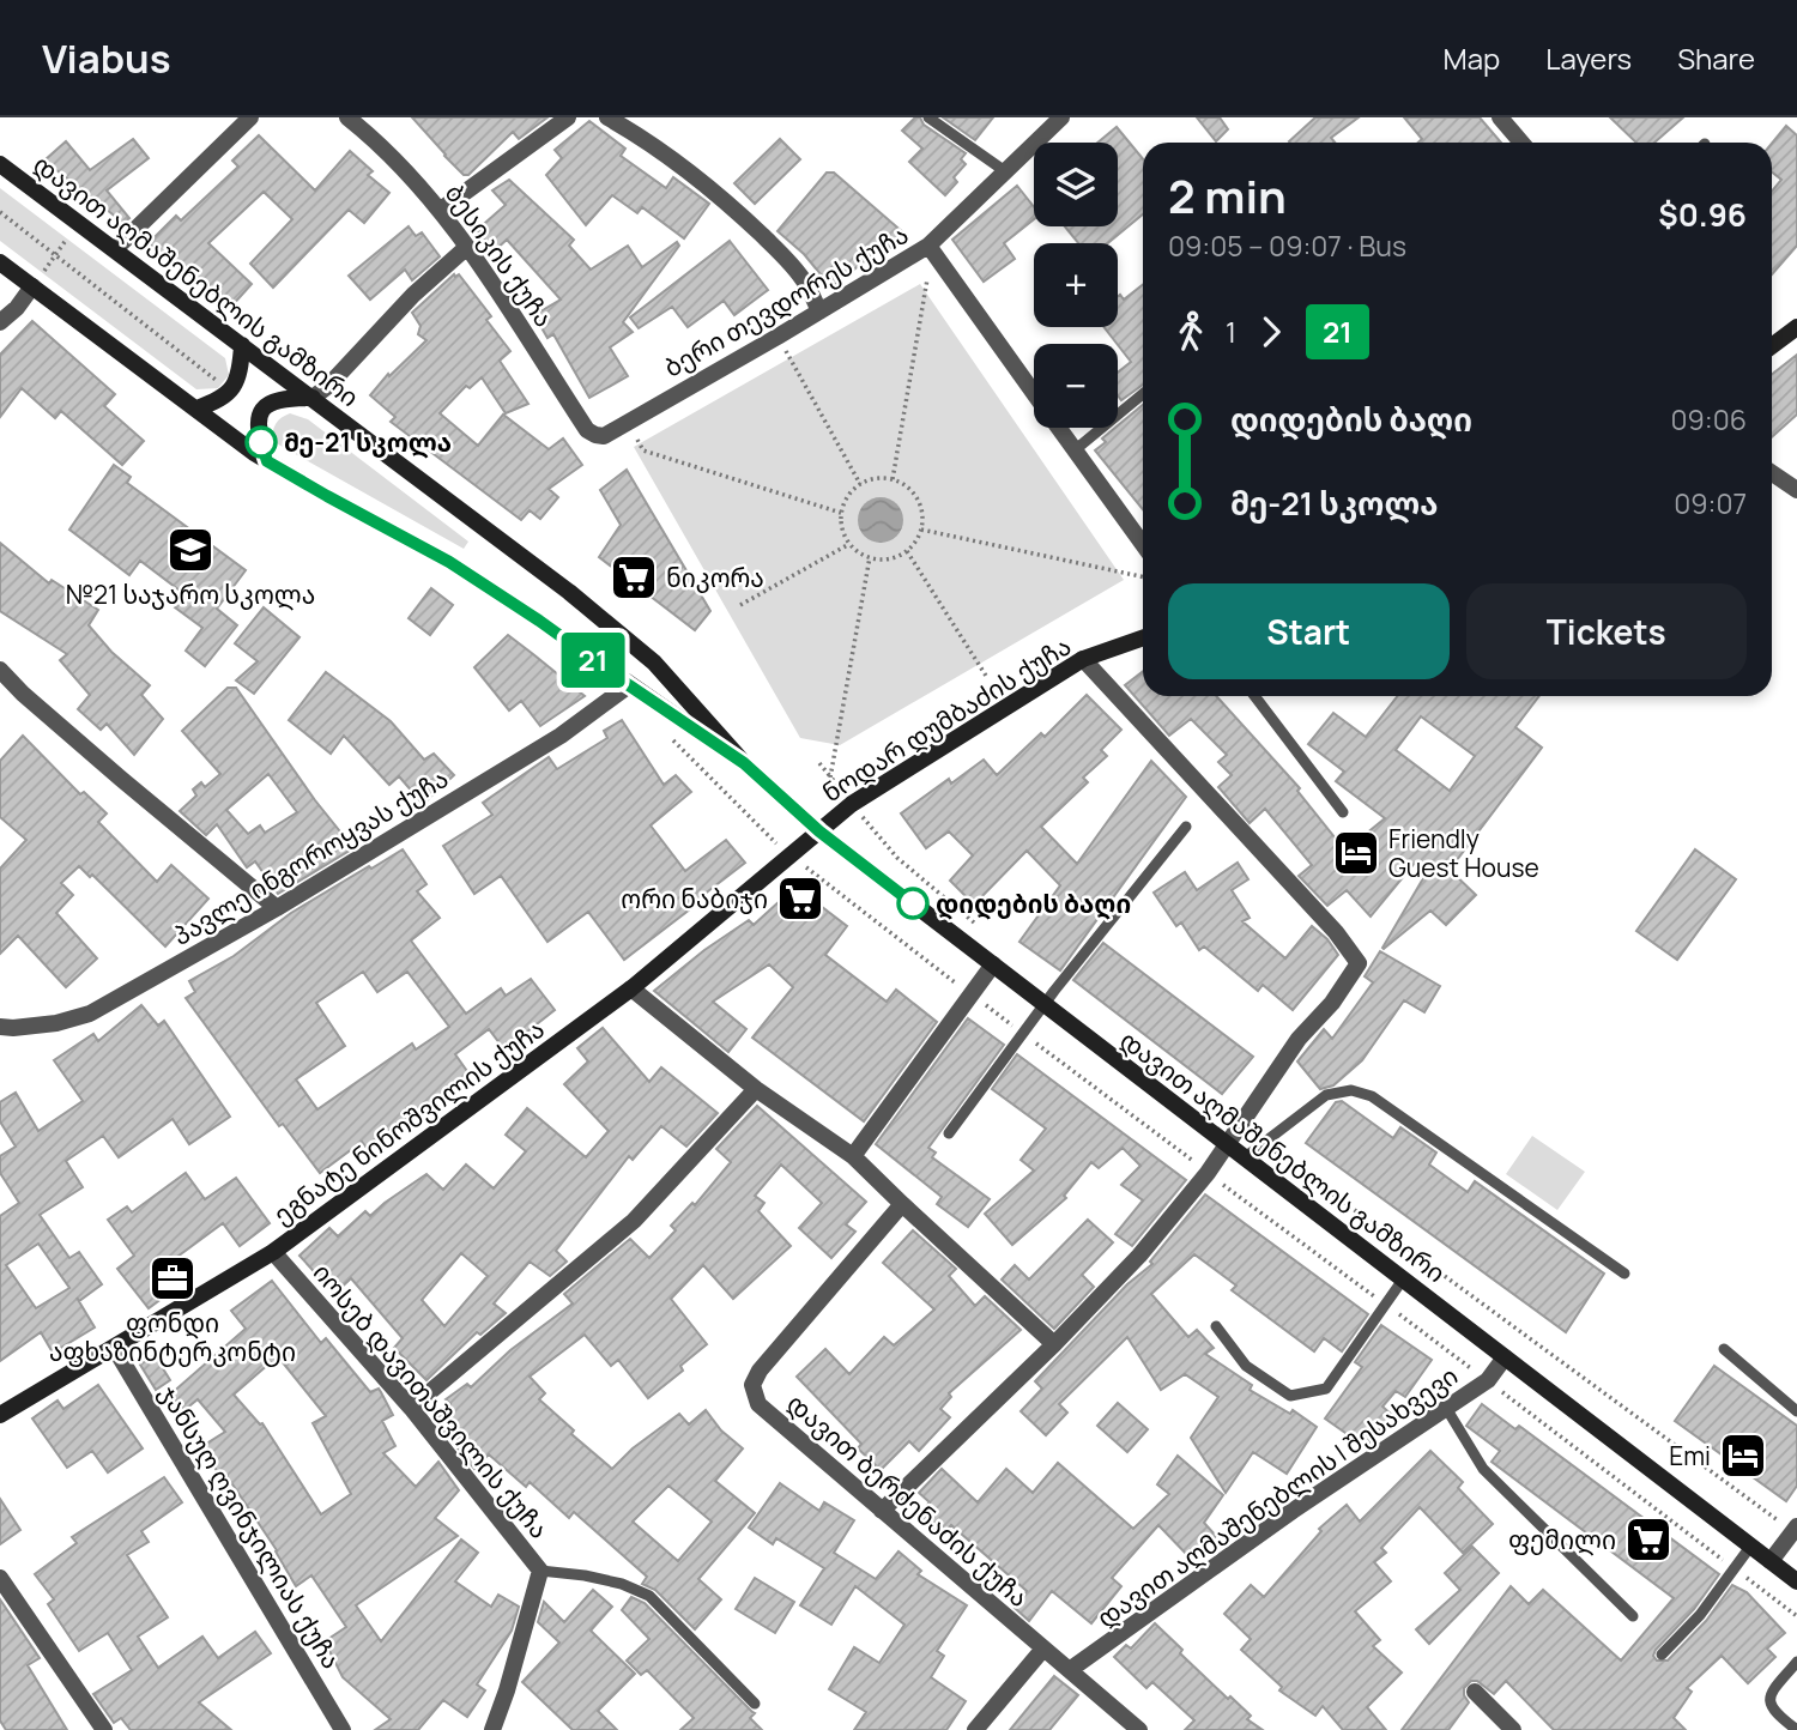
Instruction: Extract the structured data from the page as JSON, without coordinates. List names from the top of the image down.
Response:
{
  "streets": {
    "main road": ["დავით აღმაშენებლის გამზირი", "ნოდარ დუმბაძის ქუჩა", "ეგნატე ნინოშვილის ქუჩა"],
    "street": [
      "ბესიკის ქუჩა",
      "ბერი თევდორეს ქუჩა",
      "პავლე ინგოროყვას ქუჩა",
      "იოსებ დავითაშვილის ქუჩა",
      "დავით აღმაშენებლის I შესახვევი",
      "დავით ბერძენაძის ქუჩა",
      "ჯანსუღ ღვინჯილიას ქუჩა"
    ]
  },
  "crossings": [
    ["ბესიკის ქუჩა", "ბერი თევდორეს ქუჩა"],
    ["დავით აღმაშენებლის გამზირი", "ნოდარ დუმბაძის ქუჩა"],
    ["დავით აღმაშენებლის გამზირი", "პავლე ინგოროყვას ქუჩა"],
    ["დავით აღმაშენებლის გამზირი", "ეგნატე ნინოშვილის ქუჩა"],
    ["დავით აღმაშენებლის გამზირი", "დავით აღმაშენებლის I შესახვევი"],
    ["ნოდარ დუმბაძის ქუჩა", "ეგნატე ნინოშვილის ქუჩა"],
    ["ეგნატე ნინოშვილის ქუჩა", "იოსებ დავითაშვილის ქუჩა"],
    ["ეგნატე ნინოშვილის ქუჩა", "ჯანსუღ ღვინჯილიას ქუჩა"],
    ["დავით აღმაშენებლის I შესახვევი", "დავით ბერძენაძის ქუჩა"]
  ],
  "places": {
    "other": ["მე-21 სკოლა", "დიდების ბაღი"],
    "school or university": ["№21 საჯარო სკოლა"],
    "supermarket": ["ნიკორა", "ორი ნაბიჯი", "ფემილი"],
    "hotel": ["Friendly Guest House", "Emi"],
    "office": ["ფონდი აფხაზინტერკონტი"]
  },
  "lines": ["bus line 21"],
  "page": {
    "header": "Viabus",
    "nav": ["Map", "Layers", "Share"],
    "on_map": "21",
    "map_buttons": ["+", "−"],
    "heading": ["2 min", "09:05 – 09:07 · Bus", "$0.96"],
    "legs": ["1", "21"],
    "list": [
      {
        "name": "დიდების ბაღი",
        "value": "09:06"
      },
      {
        "name": "მე-21 სკოლა",
        "value": "09:07"
      }
    ],
    "buttons": ["Start", "Tickets"]
  }
}
